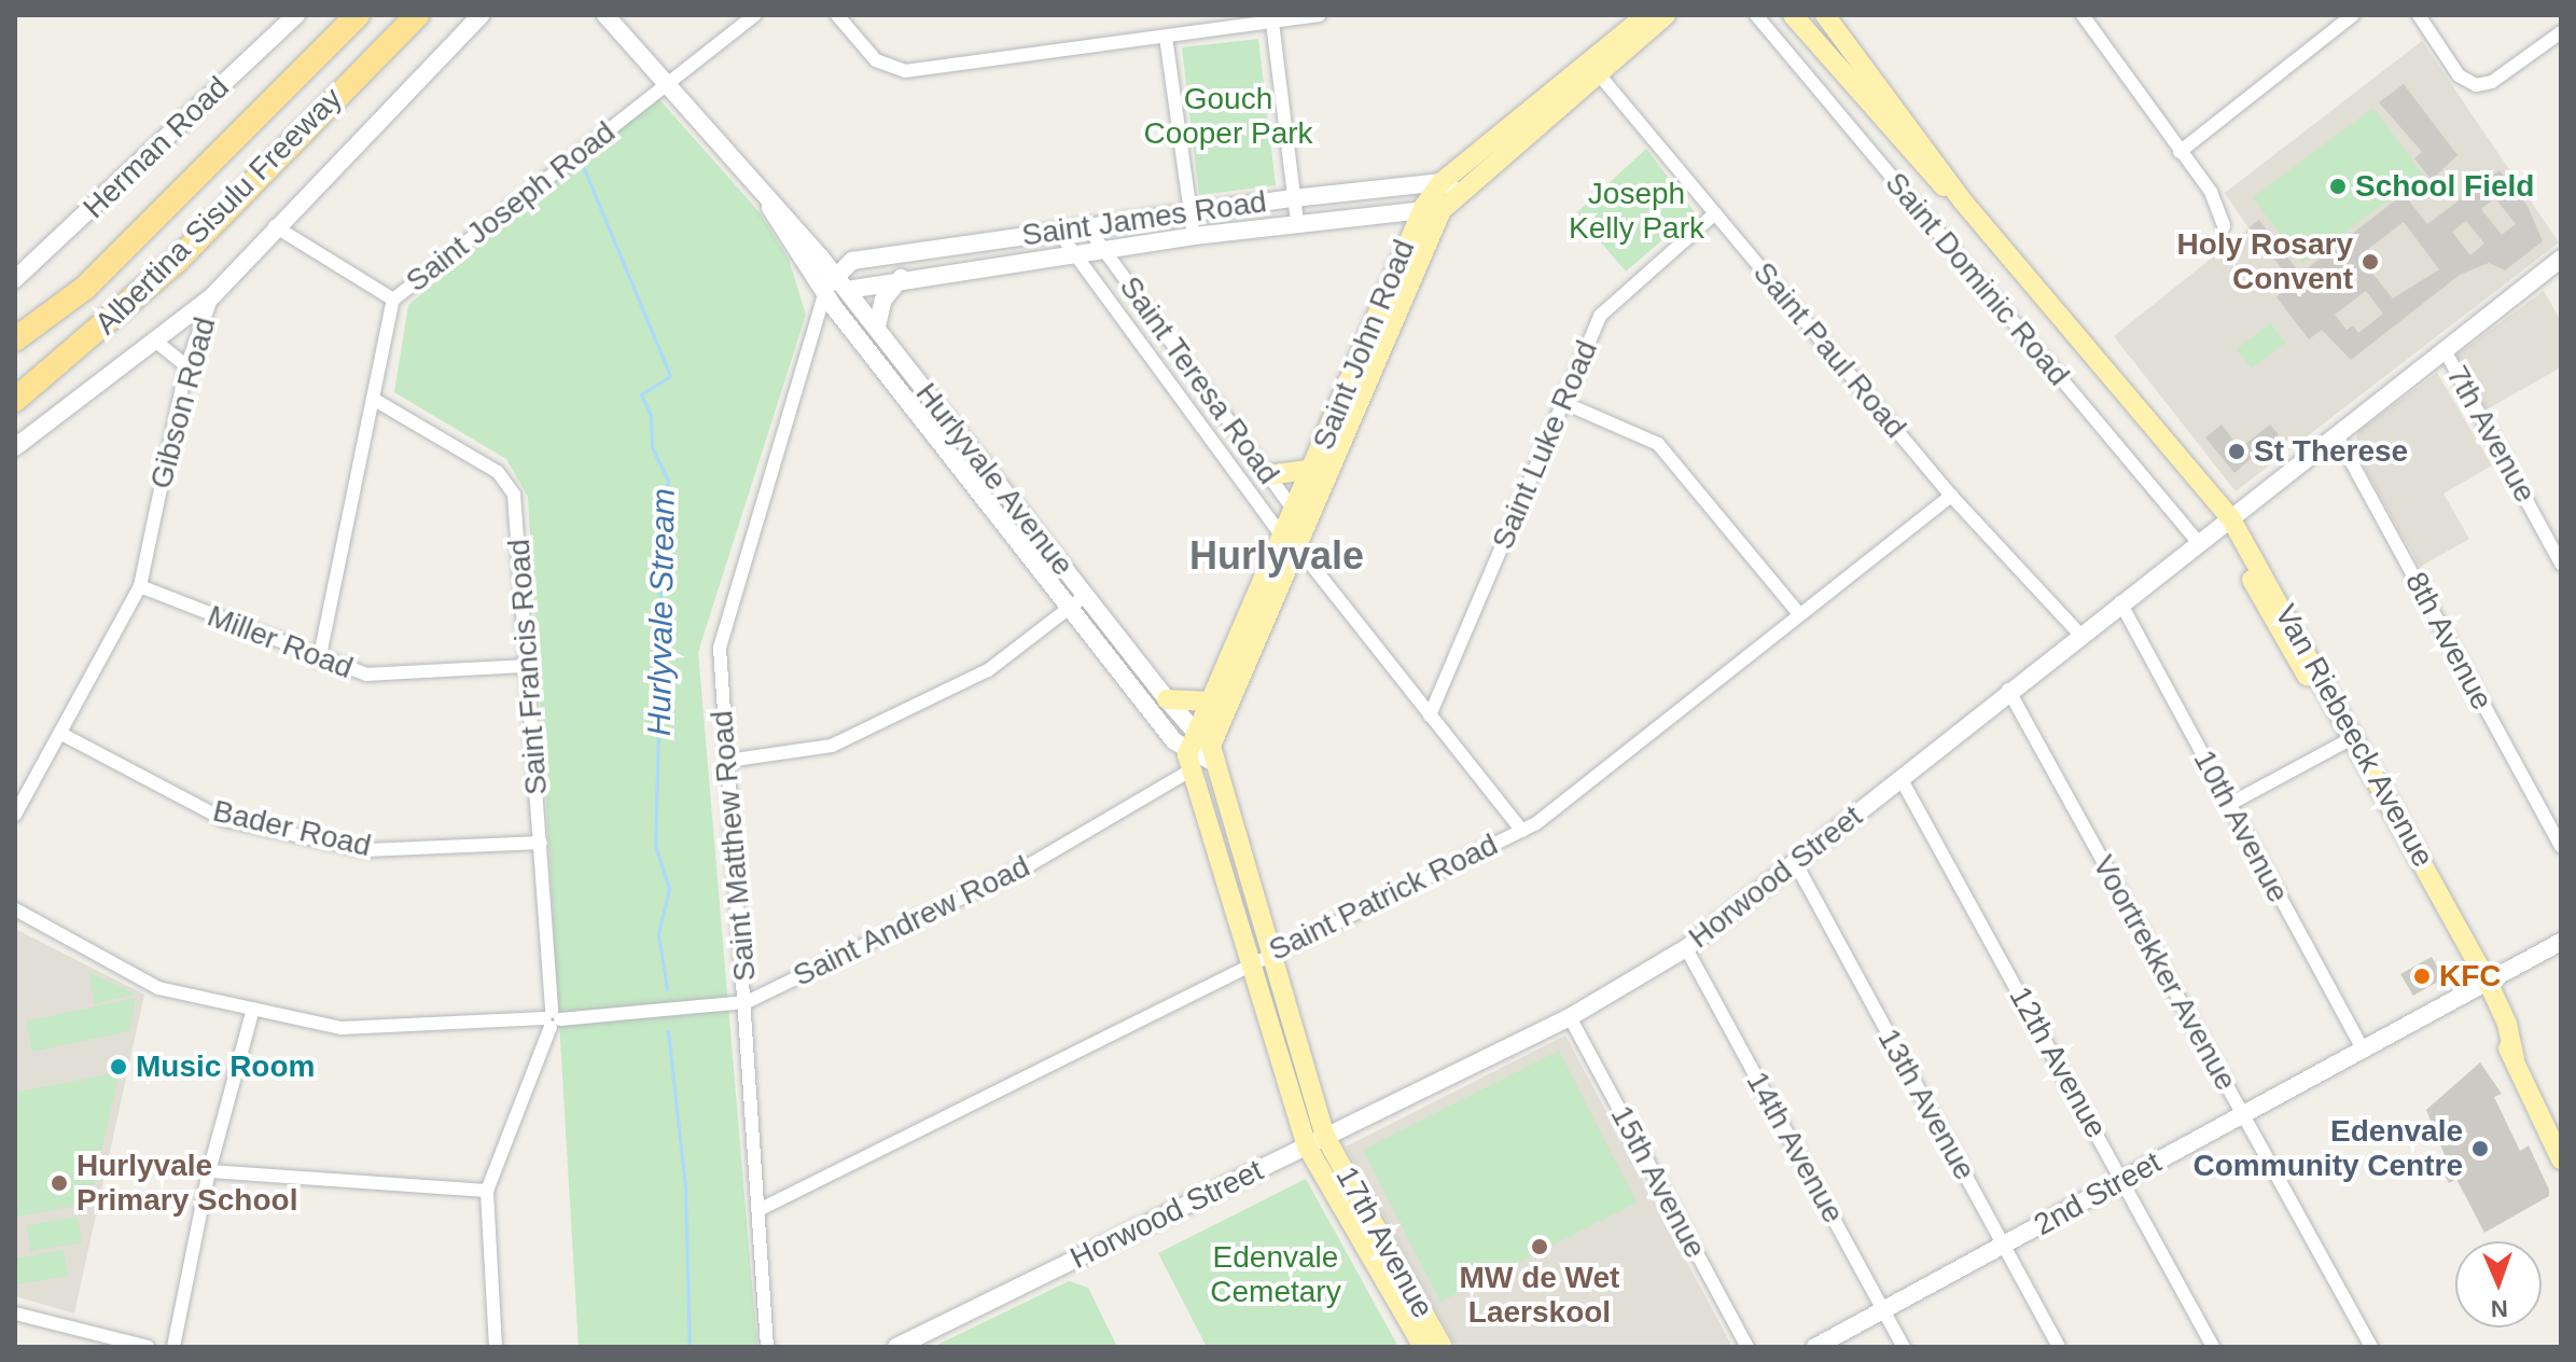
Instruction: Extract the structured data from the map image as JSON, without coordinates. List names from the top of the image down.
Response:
{
  "streets": {
    "highway": ["Albertina Sisulu Freeway"],
    "main road": [
      "Saint John Road",
      "Hurlyvale Avenue",
      "Van Riebeeck Avenue",
      "17th Avenue"
    ],
    "street": [
      "Herman Road",
      "Saint Joseph Road",
      "Saint James Road",
      "Saint Dominic Road",
      "Saint Paul Road",
      "Saint Teresa Road",
      "Gibson Road",
      "7th Avenue",
      "Saint Luke Road",
      "8th Avenue",
      "Miller Road",
      "Saint Francis Road",
      "10th Avenue",
      "Bader Road",
      "Saint Matthew Road",
      "Horwood Street",
      "Saint Patrick Road",
      "Saint Andrew Road",
      "Voortrekker Avenue",
      "12th Avenue",
      "13th Avenue",
      "14th Avenue",
      "15th Avenue",
      "2nd Street"
    ]
  },
  "crossings": [
    ["Saint Joseph Road", "Hurlyvale Avenue"],
    ["Saint Joseph Road", "Miller Road"],
    ["Saint Joseph Road", "Saint Francis Road"],
    ["Saint James Road", "Saint John Road"],
    ["Saint James Road", "Saint Teresa Road"],
    ["Saint James Road", "Hurlyvale Avenue"],
    ["Saint James Road", "Saint Matthew Road"],
    ["Saint Dominic Road", "Horwood Street"],
    ["Saint John Road", "Saint Paul Road"],
    ["Saint John Road", "Saint Teresa Road"],
    ["Saint John Road", "Hurlyvale Avenue"],
    ["Saint John Road", "Saint Andrew Road"],
    ["Saint Paul Road", "Saint Luke Road"],
    ["Saint Paul Road", "Horwood Street"],
    ["Saint Paul Road", "Saint Patrick Road"],
    ["Saint Teresa Road", "Saint Luke Road"],
    ["Saint Teresa Road", "Saint Patrick Road"],
    ["Gibson Road", "Miller Road"],
    ["Gibson Road", "Bader Road"],
    ["7th Avenue", "Horwood Street"],
    ["Hurlyvale Avenue", "Saint Matthew Road"],
    ["Hurlyvale Avenue", "Horwood Street"],
    ["Hurlyvale Avenue", "Saint Patrick Road"],
    ["Hurlyvale Avenue", "Saint Andrew Road"],
    ["Hurlyvale Avenue", "17th Avenue"],
    ["8th Avenue", "Horwood Street"],
    ["Miller Road", "Saint Francis Road"],
    ["Saint Francis Road", "Bader Road"],
    ["Saint Francis Road", "Saint Andrew Road"],
    ["Van Riebeeck Avenue", "Horwood Street"],
    ["Van Riebeeck Avenue", "2nd Street"],
    ["10th Avenue", "Horwood Street"],
    ["10th Avenue", "2nd Street"],
    ["Saint Matthew Road", "Saint Patrick Road"],
    ["Saint Matthew Road", "Saint Andrew Road"],
    ["Horwood Street", "Voortrekker Avenue"],
    ["Horwood Street", "12th Avenue"],
    ["Horwood Street", "13th Avenue"],
    ["Horwood Street", "14th Avenue"],
    ["Horwood Street", "15th Avenue"],
    ["Horwood Street", "17th Avenue"],
    ["Voortrekker Avenue", "2nd Street"],
    ["12th Avenue", "2nd Street"],
    ["13th Avenue", "2nd Street"],
    ["14th Avenue", "2nd Street"]
  ],
  "districts": ["Hurlyvale"],
  "water": ["Hurlyvale Stream"],
  "parks": ["Gouch Cooper Park", "Joseph Kelly Park", "Edenvale Cemetary"],
  "places": [
    "School Field",
    "Holy Rosary Convent",
    "St Therese",
    "KFC",
    "Music Room",
    "Edenvale Community Centre",
    "Hurlyvale Primary School",
    "MW de Wet Laerskool"
  ],
  "north": "bottom"
}
